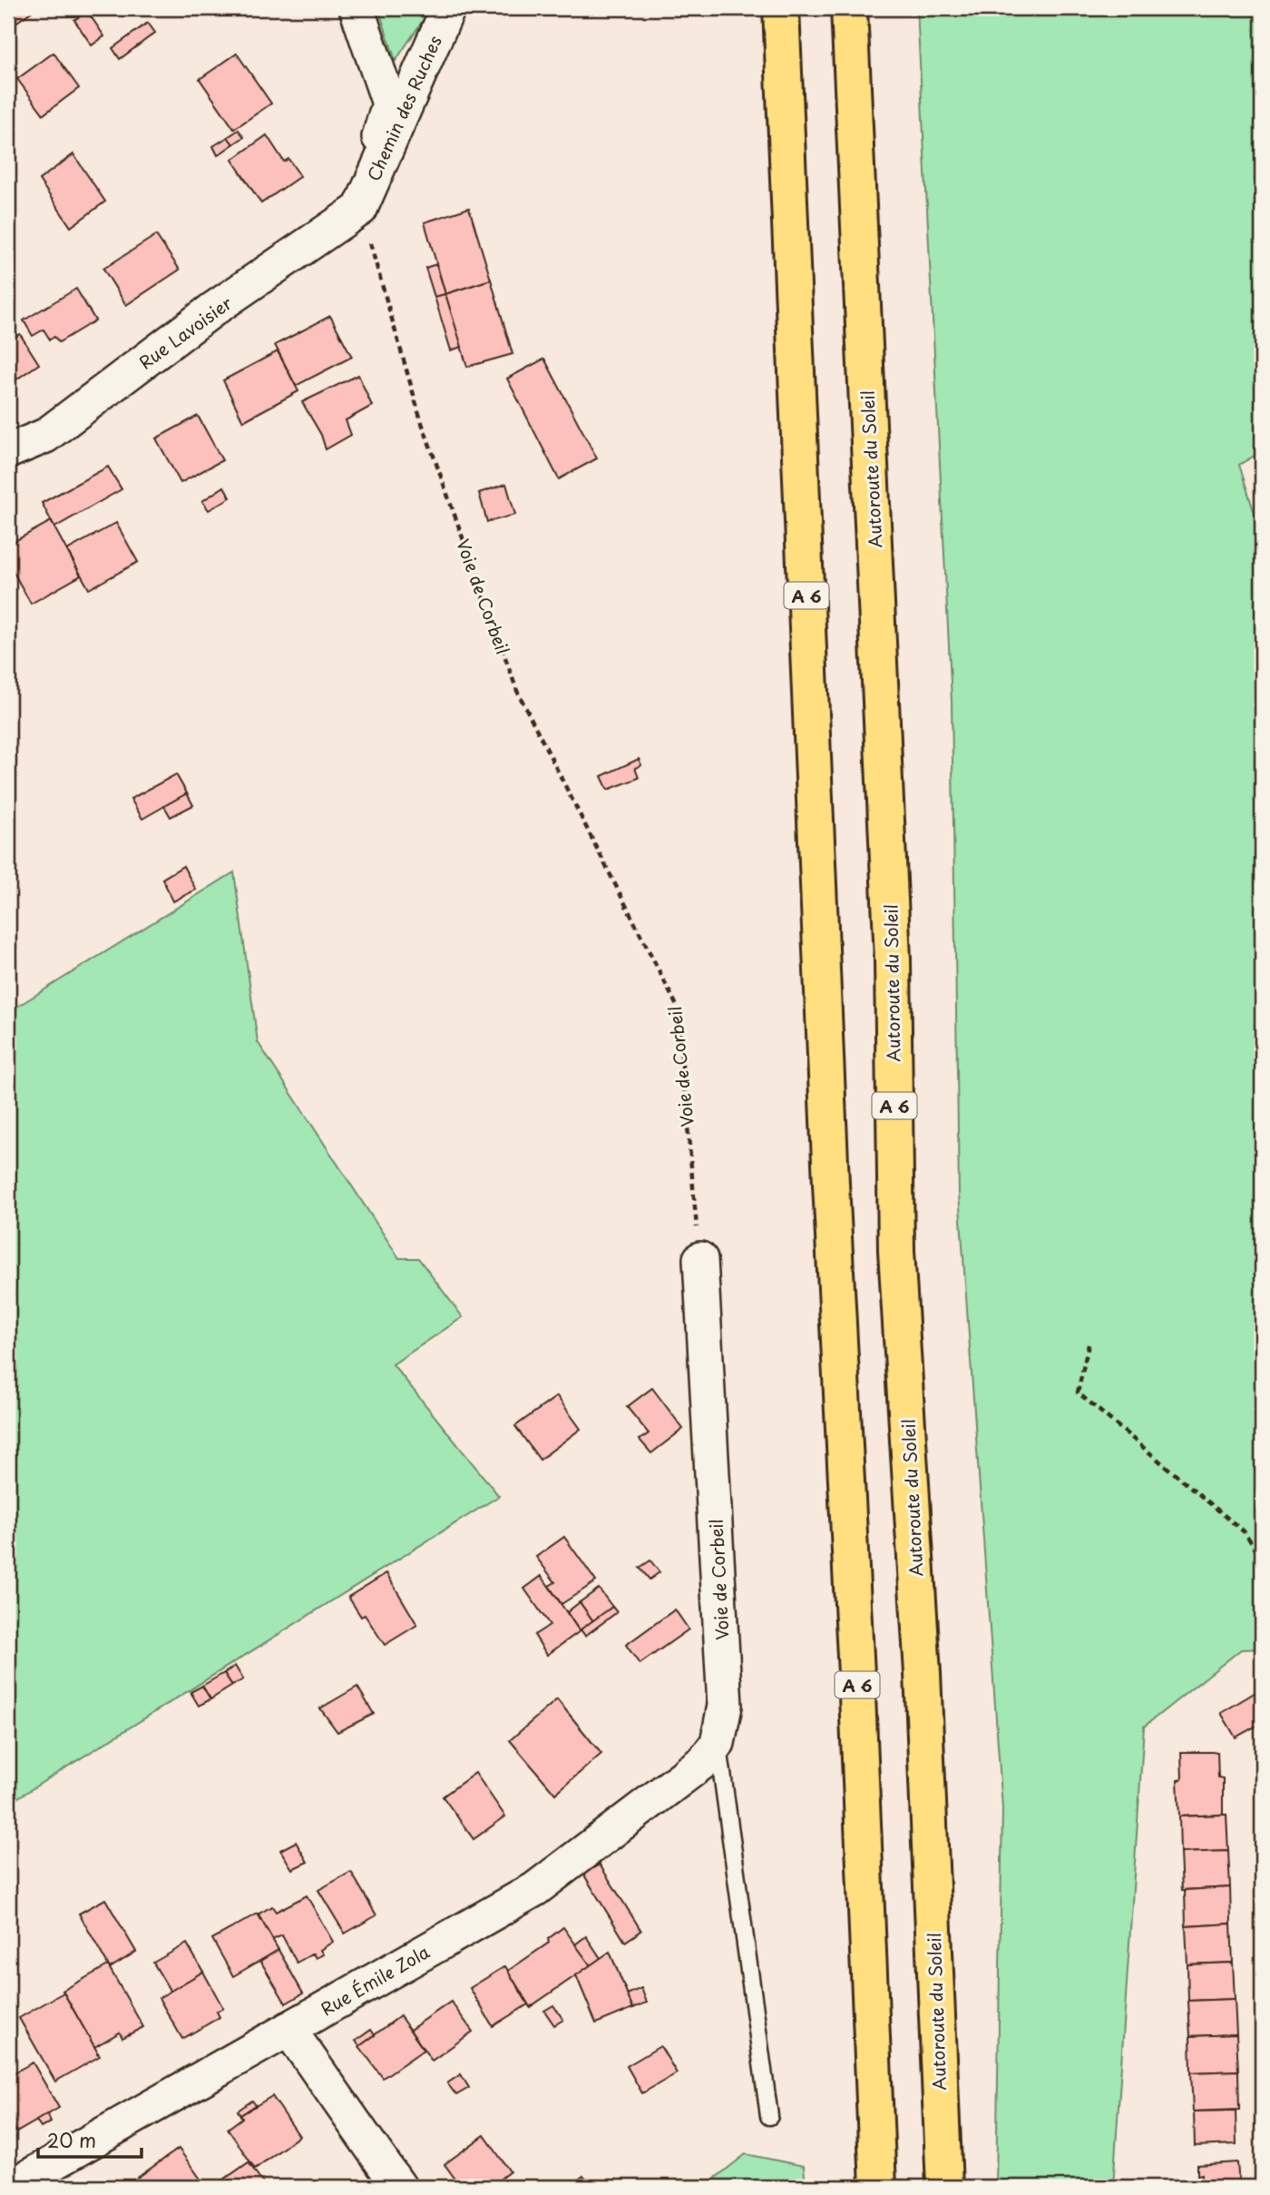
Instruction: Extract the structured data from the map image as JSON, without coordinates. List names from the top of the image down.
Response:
{
  "streets": {
    "highway": ["Autoroute du Soleil", "A 6"],
    "street": [
      "Chemin des Ruches",
      "Rue Lavoisier",
      "Voie de Corbeil",
      "Rue Émile Zola"
    ]
  },
  "crossings": [
    ["Chemin des Ruches", "Rue Lavoisier"],
    ["Chemin des Ruches", "Voie de Corbeil"],
    ["Rue Lavoisier", "Voie de Corbeil"],
    ["Voie de Corbeil", "Rue Émile Zola"]
  ],
  "scale_bar": "20 m"
}
